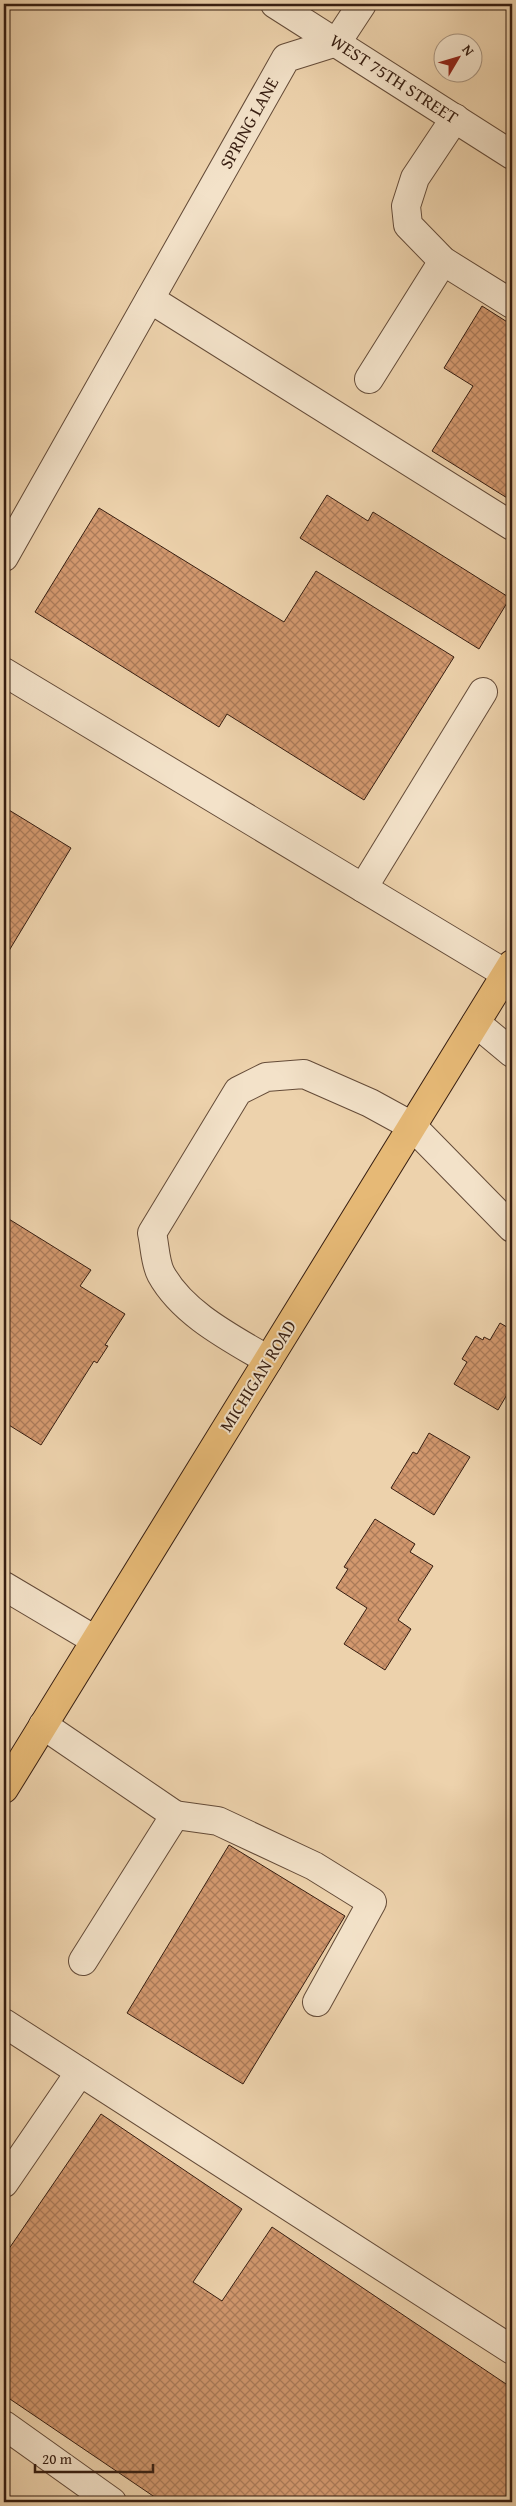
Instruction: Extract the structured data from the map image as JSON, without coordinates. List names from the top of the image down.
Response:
{
  "streets": {
    "main road": ["MICHIGAN ROAD"],
    "street": ["WEST 75TH STREET", "SPRING LANE"]
  },
  "crossings": [
    ["WEST 75TH STREET", "SPRING LANE"]
  ],
  "scale_bar": "20 m",
  "north": "top right"
}
